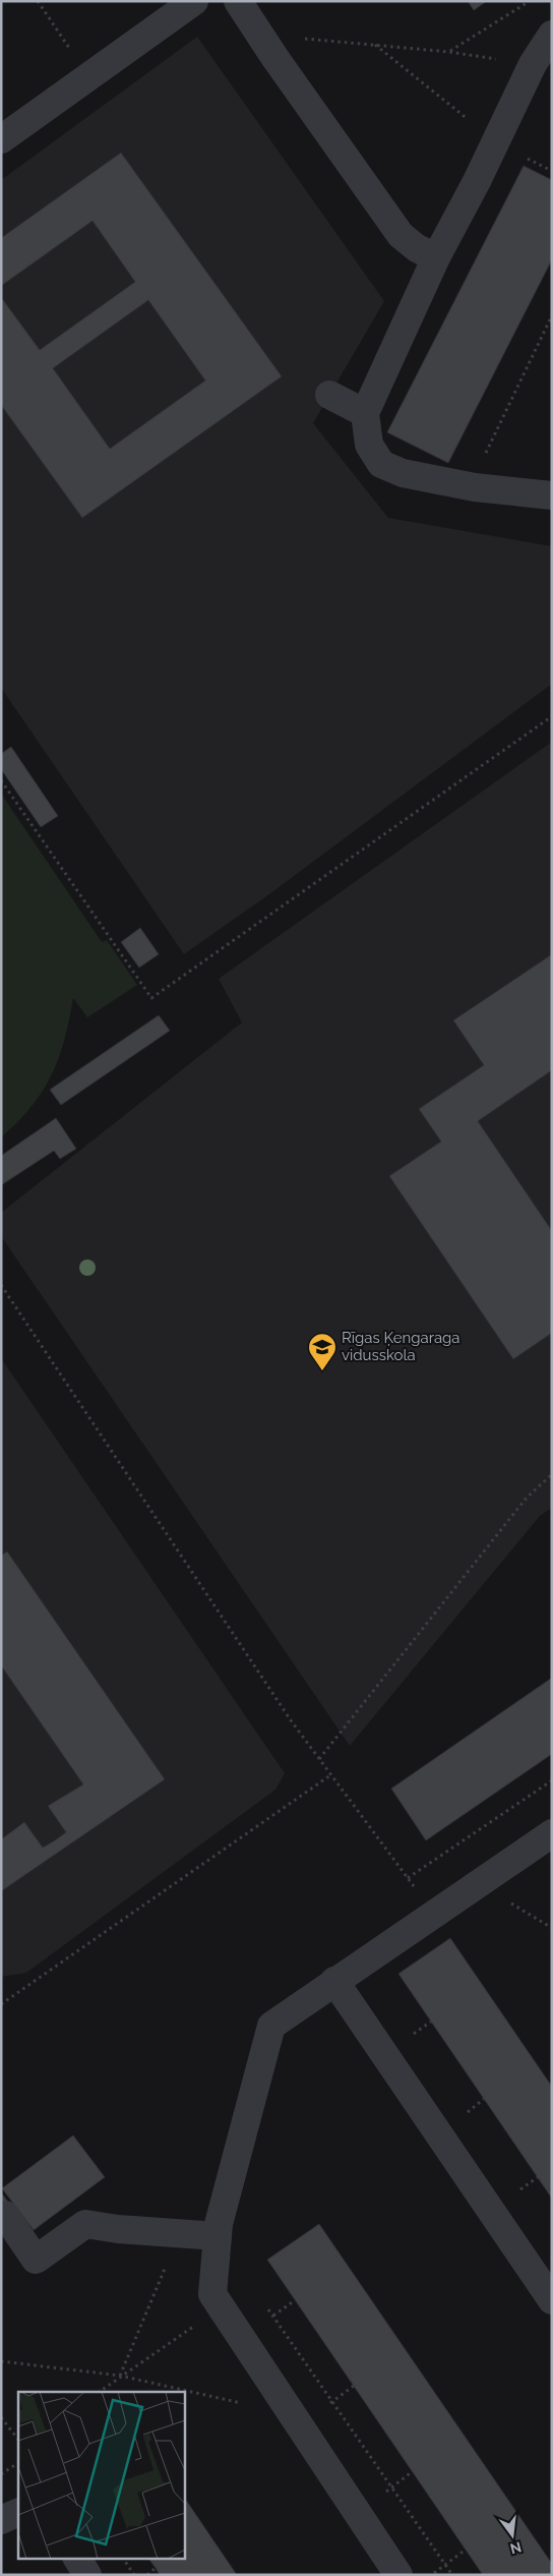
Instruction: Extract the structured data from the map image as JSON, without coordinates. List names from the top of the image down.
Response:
{
  "places": {
    "school or university": ["Rīgas Ķengaraga vidusskola"]
  },
  "north": "bottom"
}
